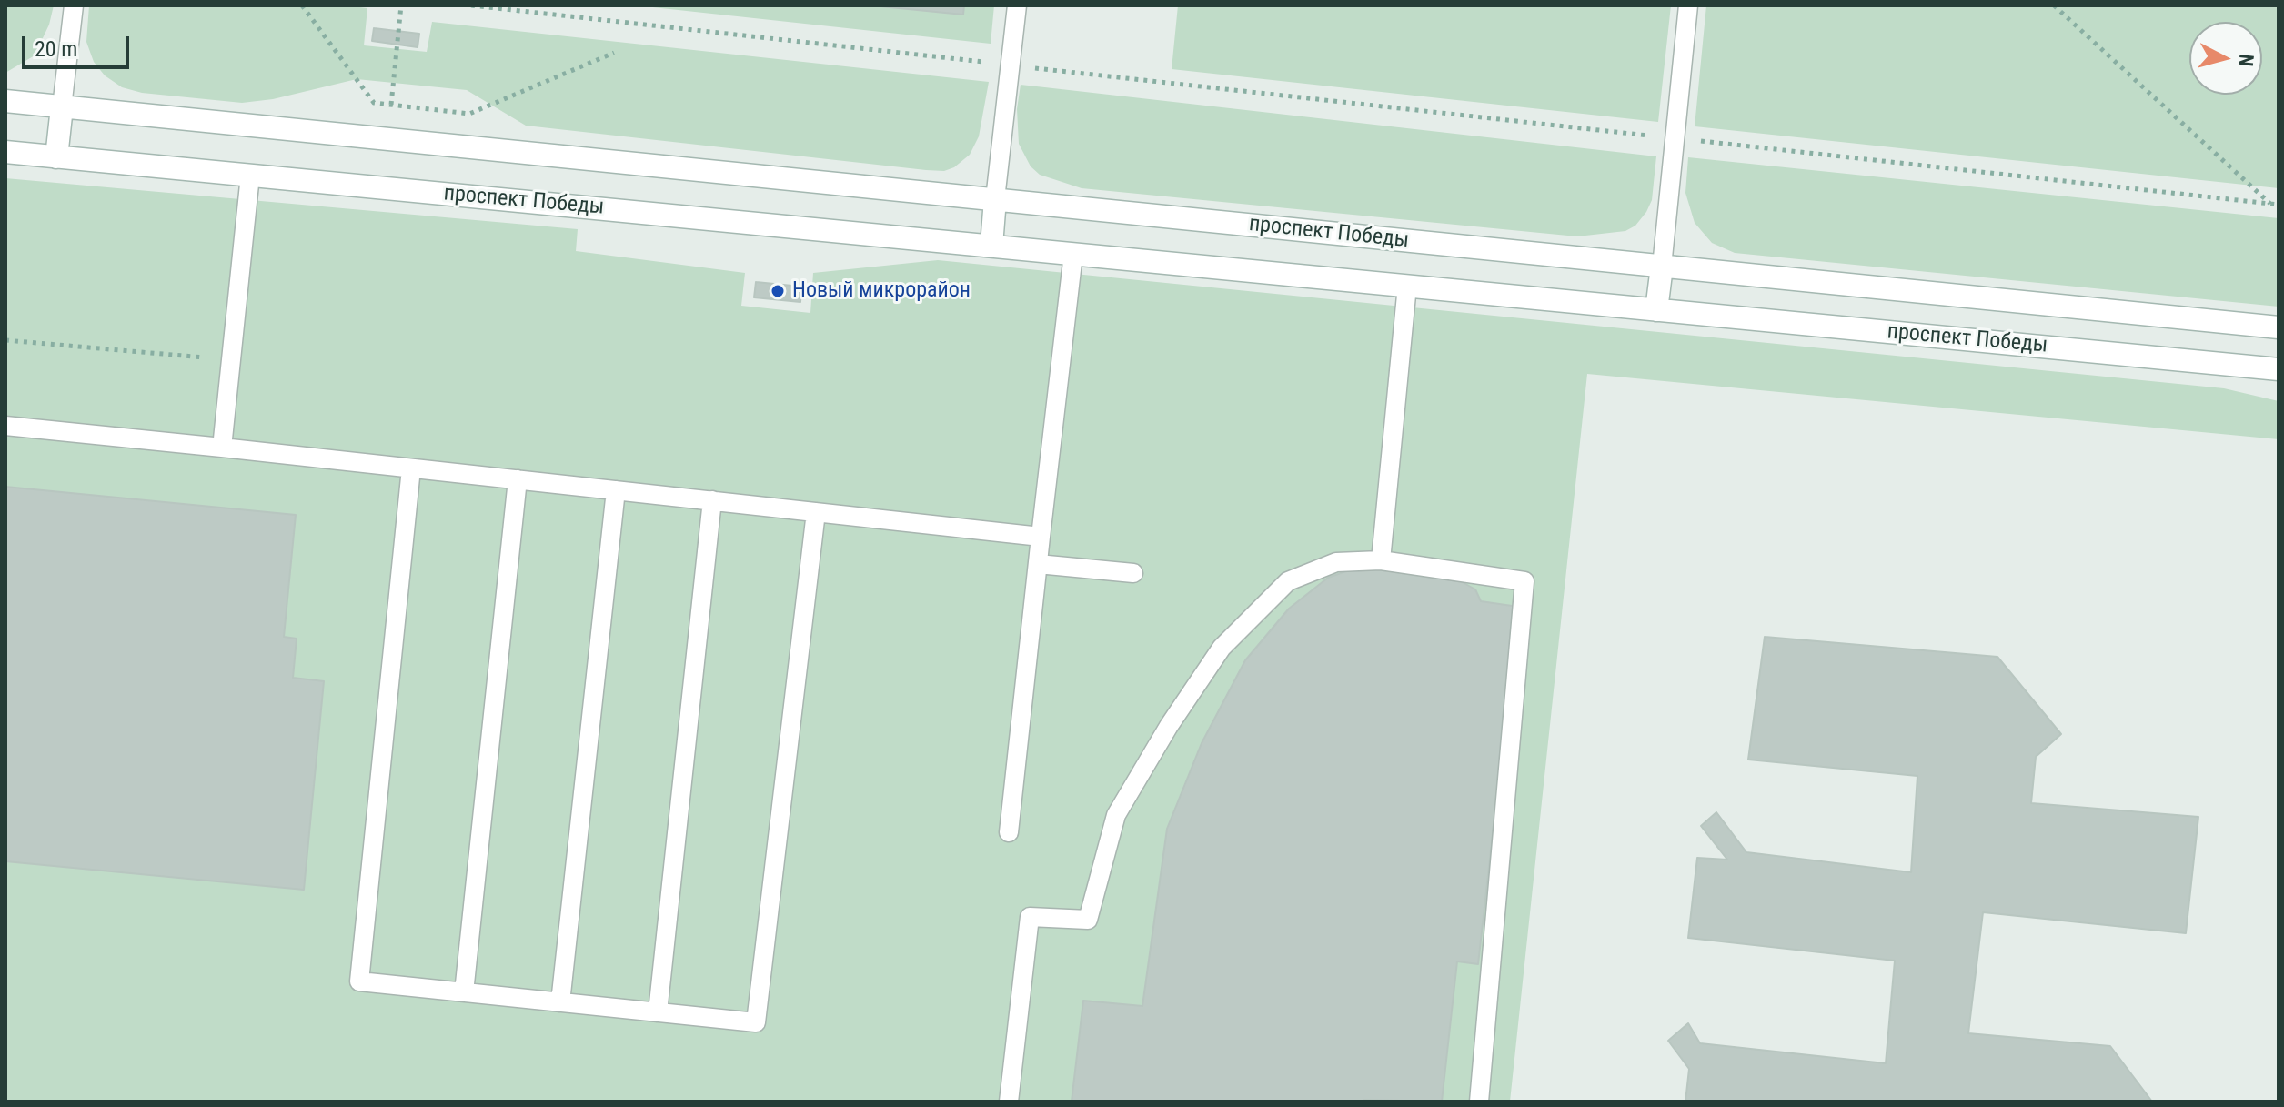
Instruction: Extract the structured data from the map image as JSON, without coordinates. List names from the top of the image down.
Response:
{
  "streets": {
    "main road": ["проспект Победы"]
  },
  "places": ["Новый микрорайон"],
  "scale_bar": "20 m",
  "north": "right"
}
